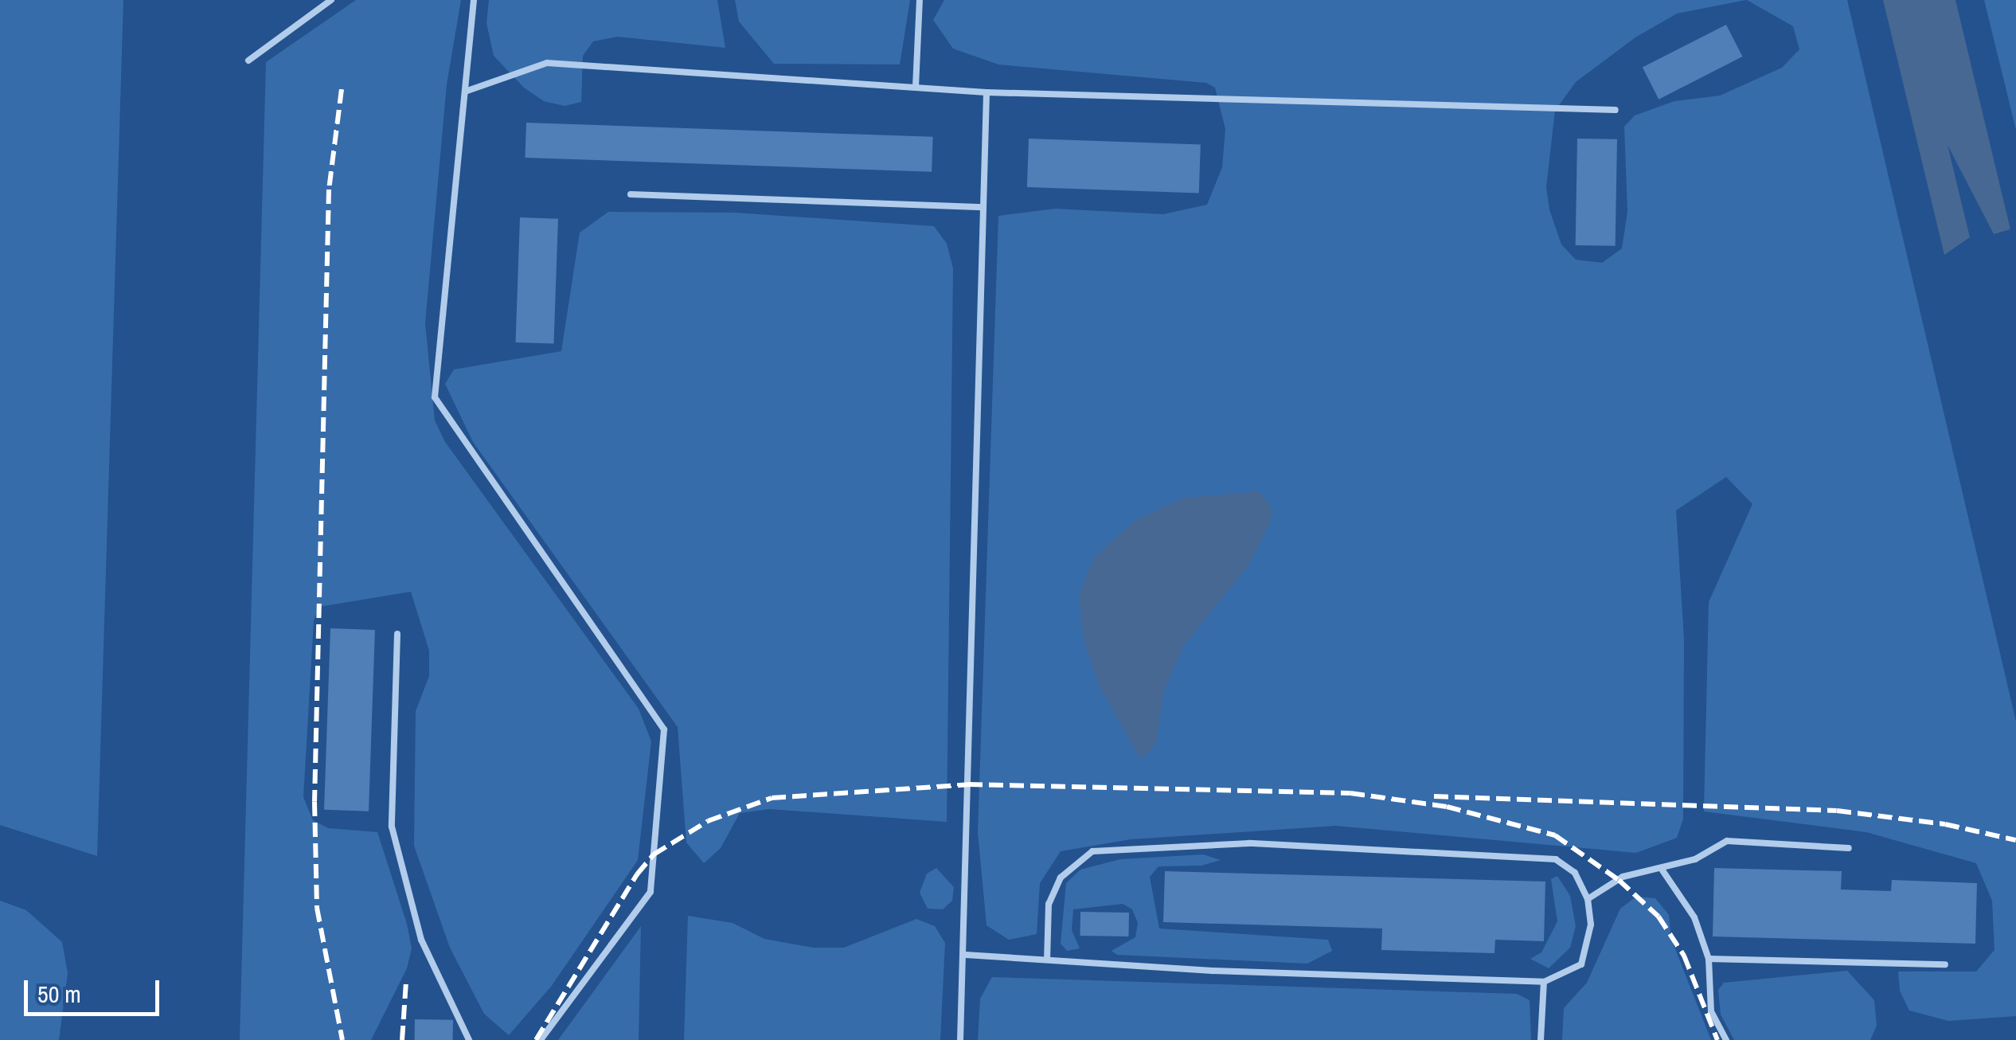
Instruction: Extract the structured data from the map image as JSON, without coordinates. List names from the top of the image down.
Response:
{
  "scale_bar": "50 m"
}
